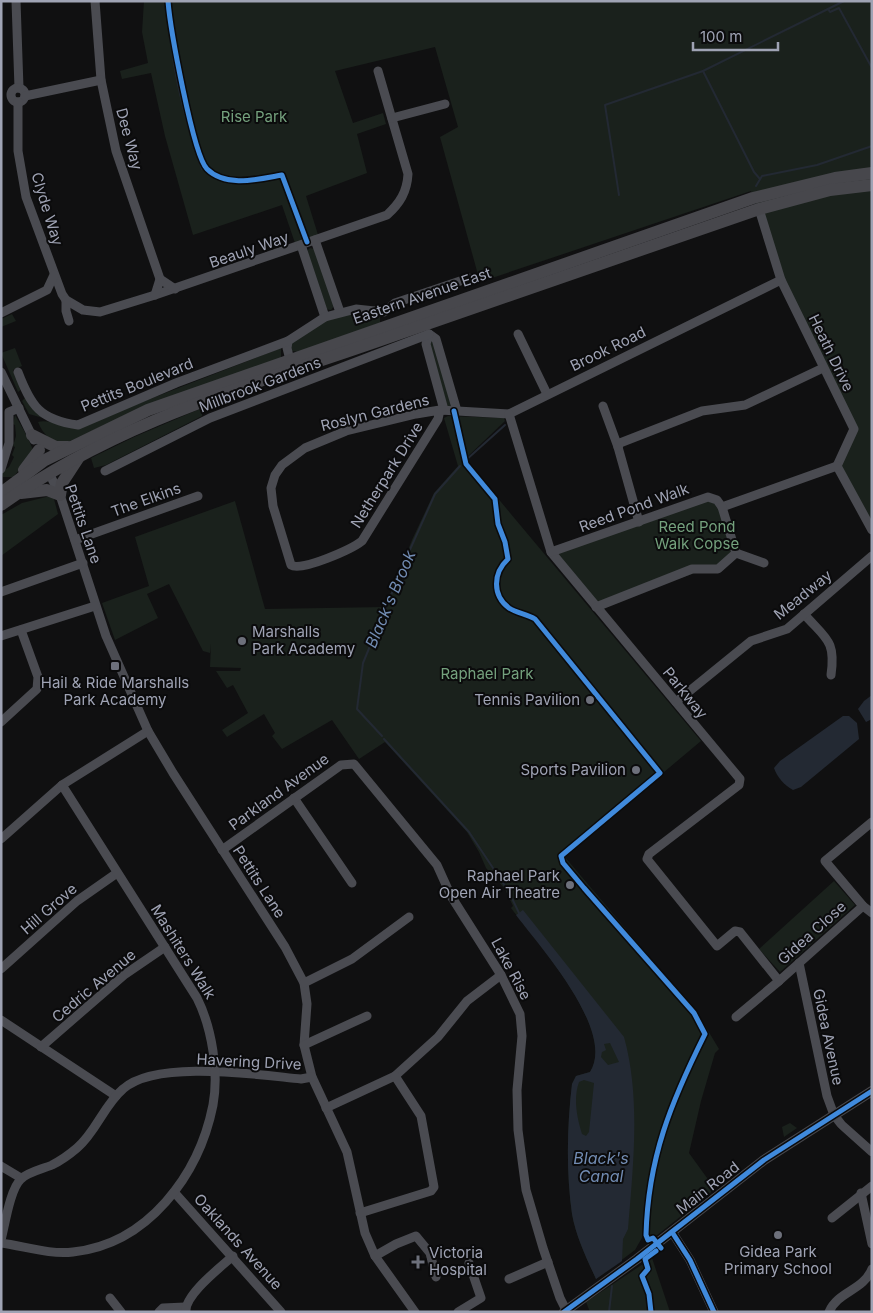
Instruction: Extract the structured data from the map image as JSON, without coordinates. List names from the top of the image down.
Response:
{
  "streets": {
    "highway": ["Eastern Avenue East"],
    "main road": ["Main Road"],
    "street": [
      "Dee Way",
      "Clyde Way",
      "Beauly Way",
      "Brook Road",
      "Heath Drive",
      "Pettits Boulevard",
      "Millbrook Gardens",
      "Roslyn Gardens",
      "Netherpark Drive",
      "The Elkins",
      "Reed Pond Walk",
      "Pettits Lane",
      "Meadway",
      "Parkway",
      "Parkland Avenue",
      "Hill Grove",
      "Gidea Close",
      "Mashiters Walk",
      "Lake Rise",
      "Cedric Avenue",
      "Gidea Avenue",
      "Havering Drive",
      "Oaklands Avenue"
    ]
  },
  "crossings": [
    ["Clyde Way", "Beauly Way"],
    ["Eastern Avenue East", "Heath Drive"],
    ["Eastern Avenue East", "Millbrook Gardens"],
    ["Eastern Avenue East", "Pettits Lane"],
    ["Brook Road", "Heath Drive"],
    ["Brook Road", "Parkway"],
    ["Roslyn Gardens", "Netherpark Drive"],
    ["The Elkins", "Pettits Lane"],
    ["Reed Pond Walk", "Parkway"],
    ["Pettits Lane", "Parkland Avenue"],
    ["Pettits Lane", "Havering Drive"],
    ["Meadway", "Parkway"],
    ["Parkway", "Gidea Close"],
    ["Parkland Avenue", "Lake Rise"],
    ["Hill Grove", "Mashiters Walk"],
    ["Gidea Close", "Gidea Avenue"],
    ["Mashiters Walk", "Cedric Avenue"],
    ["Mashiters Walk", "Havering Drive"],
    ["Mashiters Walk", "Oaklands Avenue"],
    ["Lake Rise", "Main Road"],
    ["Gidea Avenue", "Main Road"]
  ],
  "water": ["Black's Brook", "Black's Canal"],
  "parks": ["Rise Park", "Reed Pond Walk Copse", "Raphael Park"],
  "places": {
    "other": [
      "Marshalls Park Academy",
      "Tennis Pavilion",
      "Sports Pavilion",
      "Raphael Park Open Air Theatre",
      "Gidea Park Primary School"
    ],
    "transit": ["Hail & Ride Marshalls Park Academy"],
    "health": ["Victoria Hospital"]
  },
  "scale_bar": "100 m"
}
